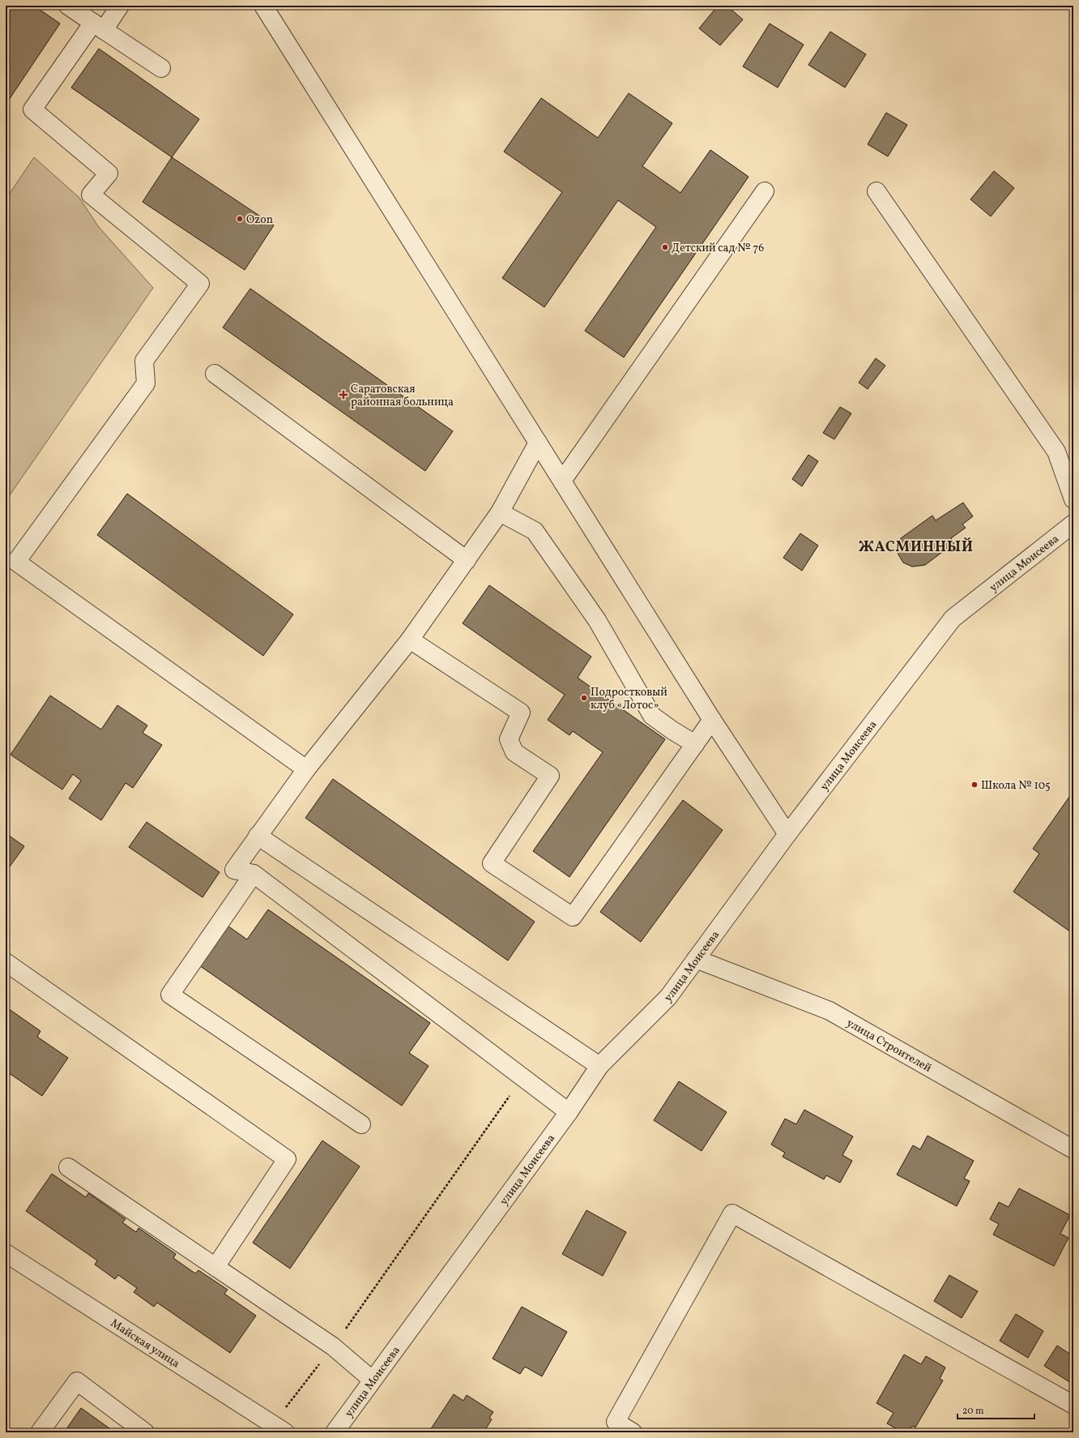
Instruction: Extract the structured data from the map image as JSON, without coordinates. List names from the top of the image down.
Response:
{
  "streets": {
    "street": ["улица Моисеева", "улица Строителей", "Майская улица"]
  },
  "crossings": [
    ["улица Моисеева", "улица Строителей"]
  ],
  "districts": ["ЖАСМИННЫЙ"],
  "places": {
    "other": [
      "Ozon",
      "Детский сад № 76",
      "Подростковый клуб «Лотос»",
      "Школа № 105"
    ],
    "health": ["Саратовская районная больница"]
  },
  "scale_bar": "20 m"
}
